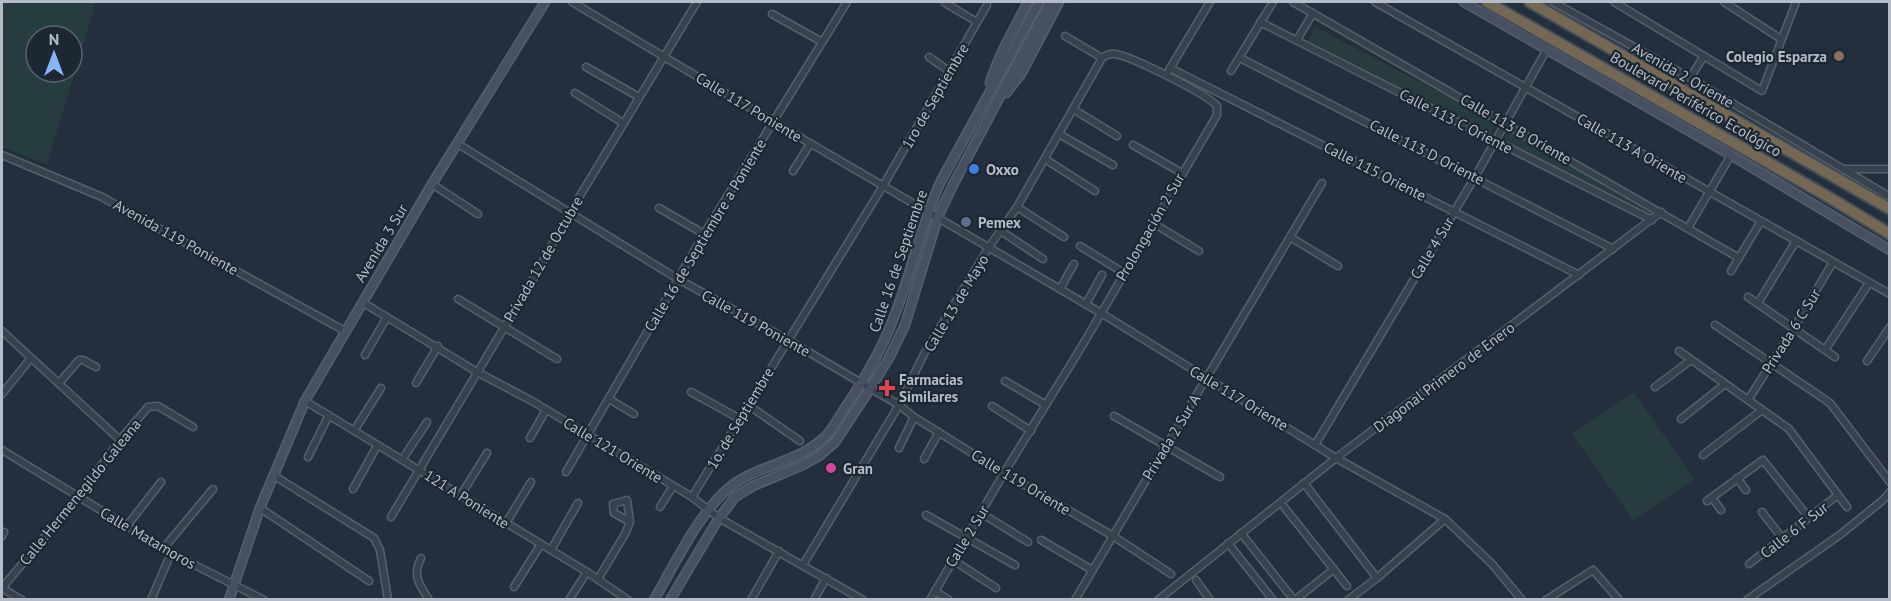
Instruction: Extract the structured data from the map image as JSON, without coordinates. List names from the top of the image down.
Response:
{
  "streets": {
    "highway": ["Boulevard Periférico Ecológico"],
    "main road": ["Avenida 3 Sur", "Calle 16 de Septiembre"],
    "street": [
      "Avenida 2 Oriente",
      "1ro de Septiembre",
      "Calle 117 Poniente",
      "Calle 113 C Oriente",
      "Calle 113 B Oriente",
      "Calle 113 A Oriente",
      "Calle 113 D Oriente",
      "Calle 115 Oriente",
      "Prolongación 2 Sur",
      "Calle 16 de Septiembre a Poniente",
      "Avenida 119 Poniente",
      "Calle 4 Sur",
      "Privada 12 de Octubre",
      "Calle 13 de Mayo",
      "Calle 119 Poniente",
      "Privada 6 C Sur",
      "Diagonal Primero de Enero",
      "Calle 117 Oriente",
      "1o. de Septiembre",
      "Privada 2 Sur A",
      "Calle 121 Oriente",
      "Calle 119 Oriente",
      "Calle Hermenegildo Galeana",
      "121 A Poniente",
      "Calle 6 F Sur",
      "Calle 2 Sur",
      "Calle Matamoros"
    ]
  },
  "crossings": [
    ["1ro de Septiembre", "Calle 117 Poniente"],
    ["1ro de Septiembre", "1o. de Septiembre"],
    ["Calle 117 Poniente", "Calle 16 de Septiembre a Poniente"],
    ["Calle 117 Poniente", "Privada 12 de Octubre"],
    ["Calle 117 Poniente", "Calle 16 de Septiembre"],
    ["Calle 117 Poniente", "Calle 117 Oriente"],
    ["Calle 117 Poniente", "1o. de Septiembre"],
    ["Calle 113 C Oriente", "Calle 4 Sur"],
    ["Calle 113 C Oriente", "Diagonal Primero de Enero"],
    ["Calle 113 B Oriente", "Calle 4 Sur"],
    ["Calle 113 B Oriente", "Diagonal Primero de Enero"],
    ["Calle 113 A Oriente", "Calle 4 Sur"],
    ["Calle 113 A Oriente", "Privada 6 C Sur"],
    ["Calle 113 D Oriente", "Calle 4 Sur"],
    ["Calle 113 D Oriente", "Diagonal Primero de Enero"],
    ["Calle 115 Oriente", "Calle 4 Sur"],
    ["Calle 115 Oriente", "Diagonal Primero de Enero"],
    ["Prolongación 2 Sur", "Calle 117 Oriente"],
    ["Prolongación 2 Sur", "Calle 119 Oriente"],
    ["Prolongación 2 Sur", "Calle 2 Sur"],
    ["Calle 16 de Septiembre a Poniente", "Calle 119 Poniente"],
    ["Calle 16 de Septiembre a Poniente", "Calle 121 Oriente"],
    ["Avenida 119 Poniente", "Avenida 3 Sur"],
    ["Avenida 3 Sur", "Calle 119 Poniente"],
    ["Avenida 3 Sur", "Calle 121 Oriente"],
    ["Avenida 3 Sur", "121 A Poniente"],
    ["Avenida 3 Sur", "Calle Matamoros"],
    ["Calle 4 Sur", "Calle 117 Oriente"],
    ["Privada 12 de Octubre", "Calle 119 Poniente"],
    ["Privada 12 de Octubre", "Calle 121 Oriente"],
    ["Privada 12 de Octubre", "121 A Poniente"],
    ["Calle 16 de Septiembre", "Calle 119 Poniente"],
    ["Calle 16 de Septiembre", "Calle 117 Oriente"],
    ["Calle 16 de Septiembre", "Calle 121 Oriente"],
    ["Calle 16 de Septiembre", "Calle 119 Oriente"],
    ["Calle 13 de Mayo", "Calle 117 Oriente"],
    ["Calle 13 de Mayo", "Calle 121 Oriente"],
    ["Calle 13 de Mayo", "Calle 119 Oriente"],
    ["Calle 119 Poniente", "1o. de Septiembre"],
    ["Calle 119 Poniente", "Calle 119 Oriente"],
    ["Diagonal Primero de Enero", "Calle 117 Oriente"],
    ["Calle 117 Oriente", "Privada 2 Sur A"],
    ["1o. de Septiembre", "Calle 121 Oriente"],
    ["Privada 2 Sur A", "Calle 119 Oriente"],
    ["Calle 119 Oriente", "Calle 2 Sur"],
    ["Calle Hermenegildo Galeana", "Calle Matamoros"]
  ],
  "places": {
    "other": [
      "Colegio Esparza",
      "Oxxo",
      "Pemex",
      "Gran"
    ],
    "health": ["Farmacias Similares"]
  },
  "north": "top"
}
